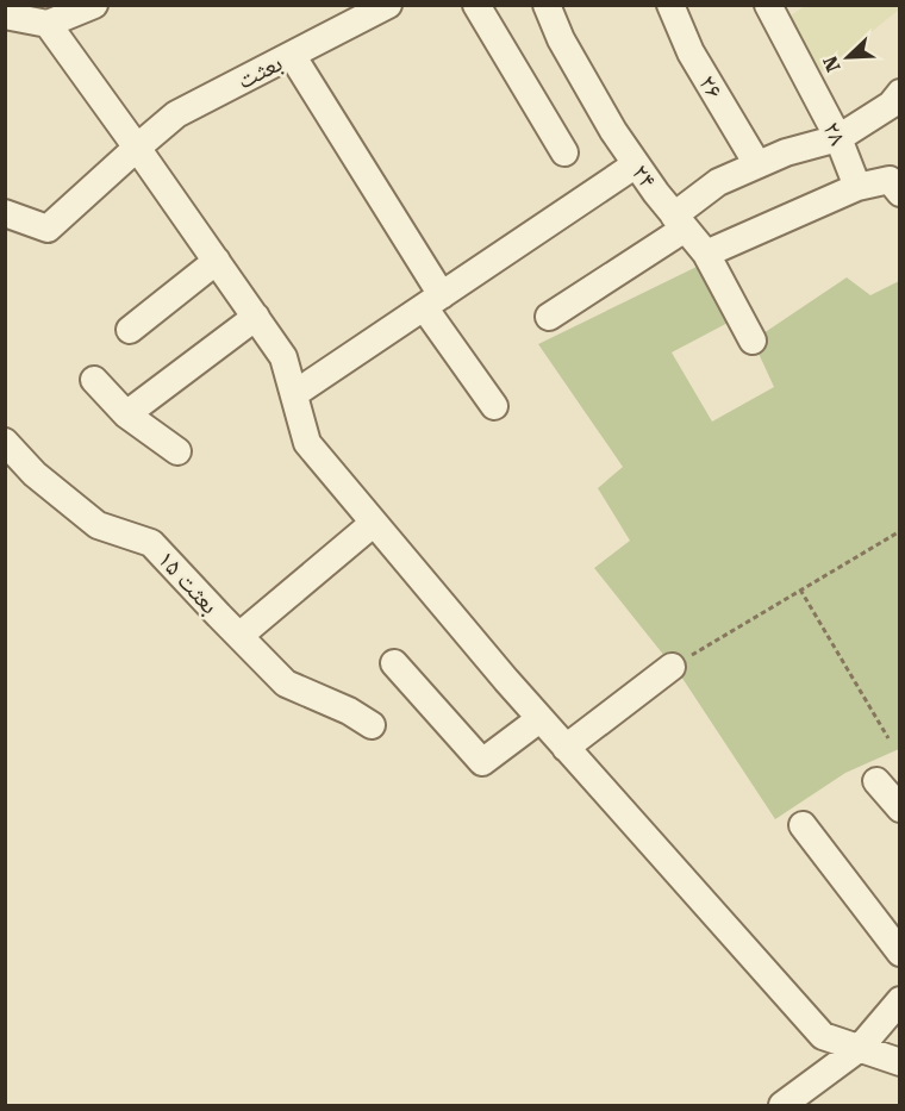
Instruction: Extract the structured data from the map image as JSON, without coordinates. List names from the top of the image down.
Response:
{
  "streets": {
    "street": [
      "بعثت",
      "۲۶",
      "۲۸",
      "۲۴",
      "بعثت ۱۵"
    ]
  },
  "north": "bottom left"
}
